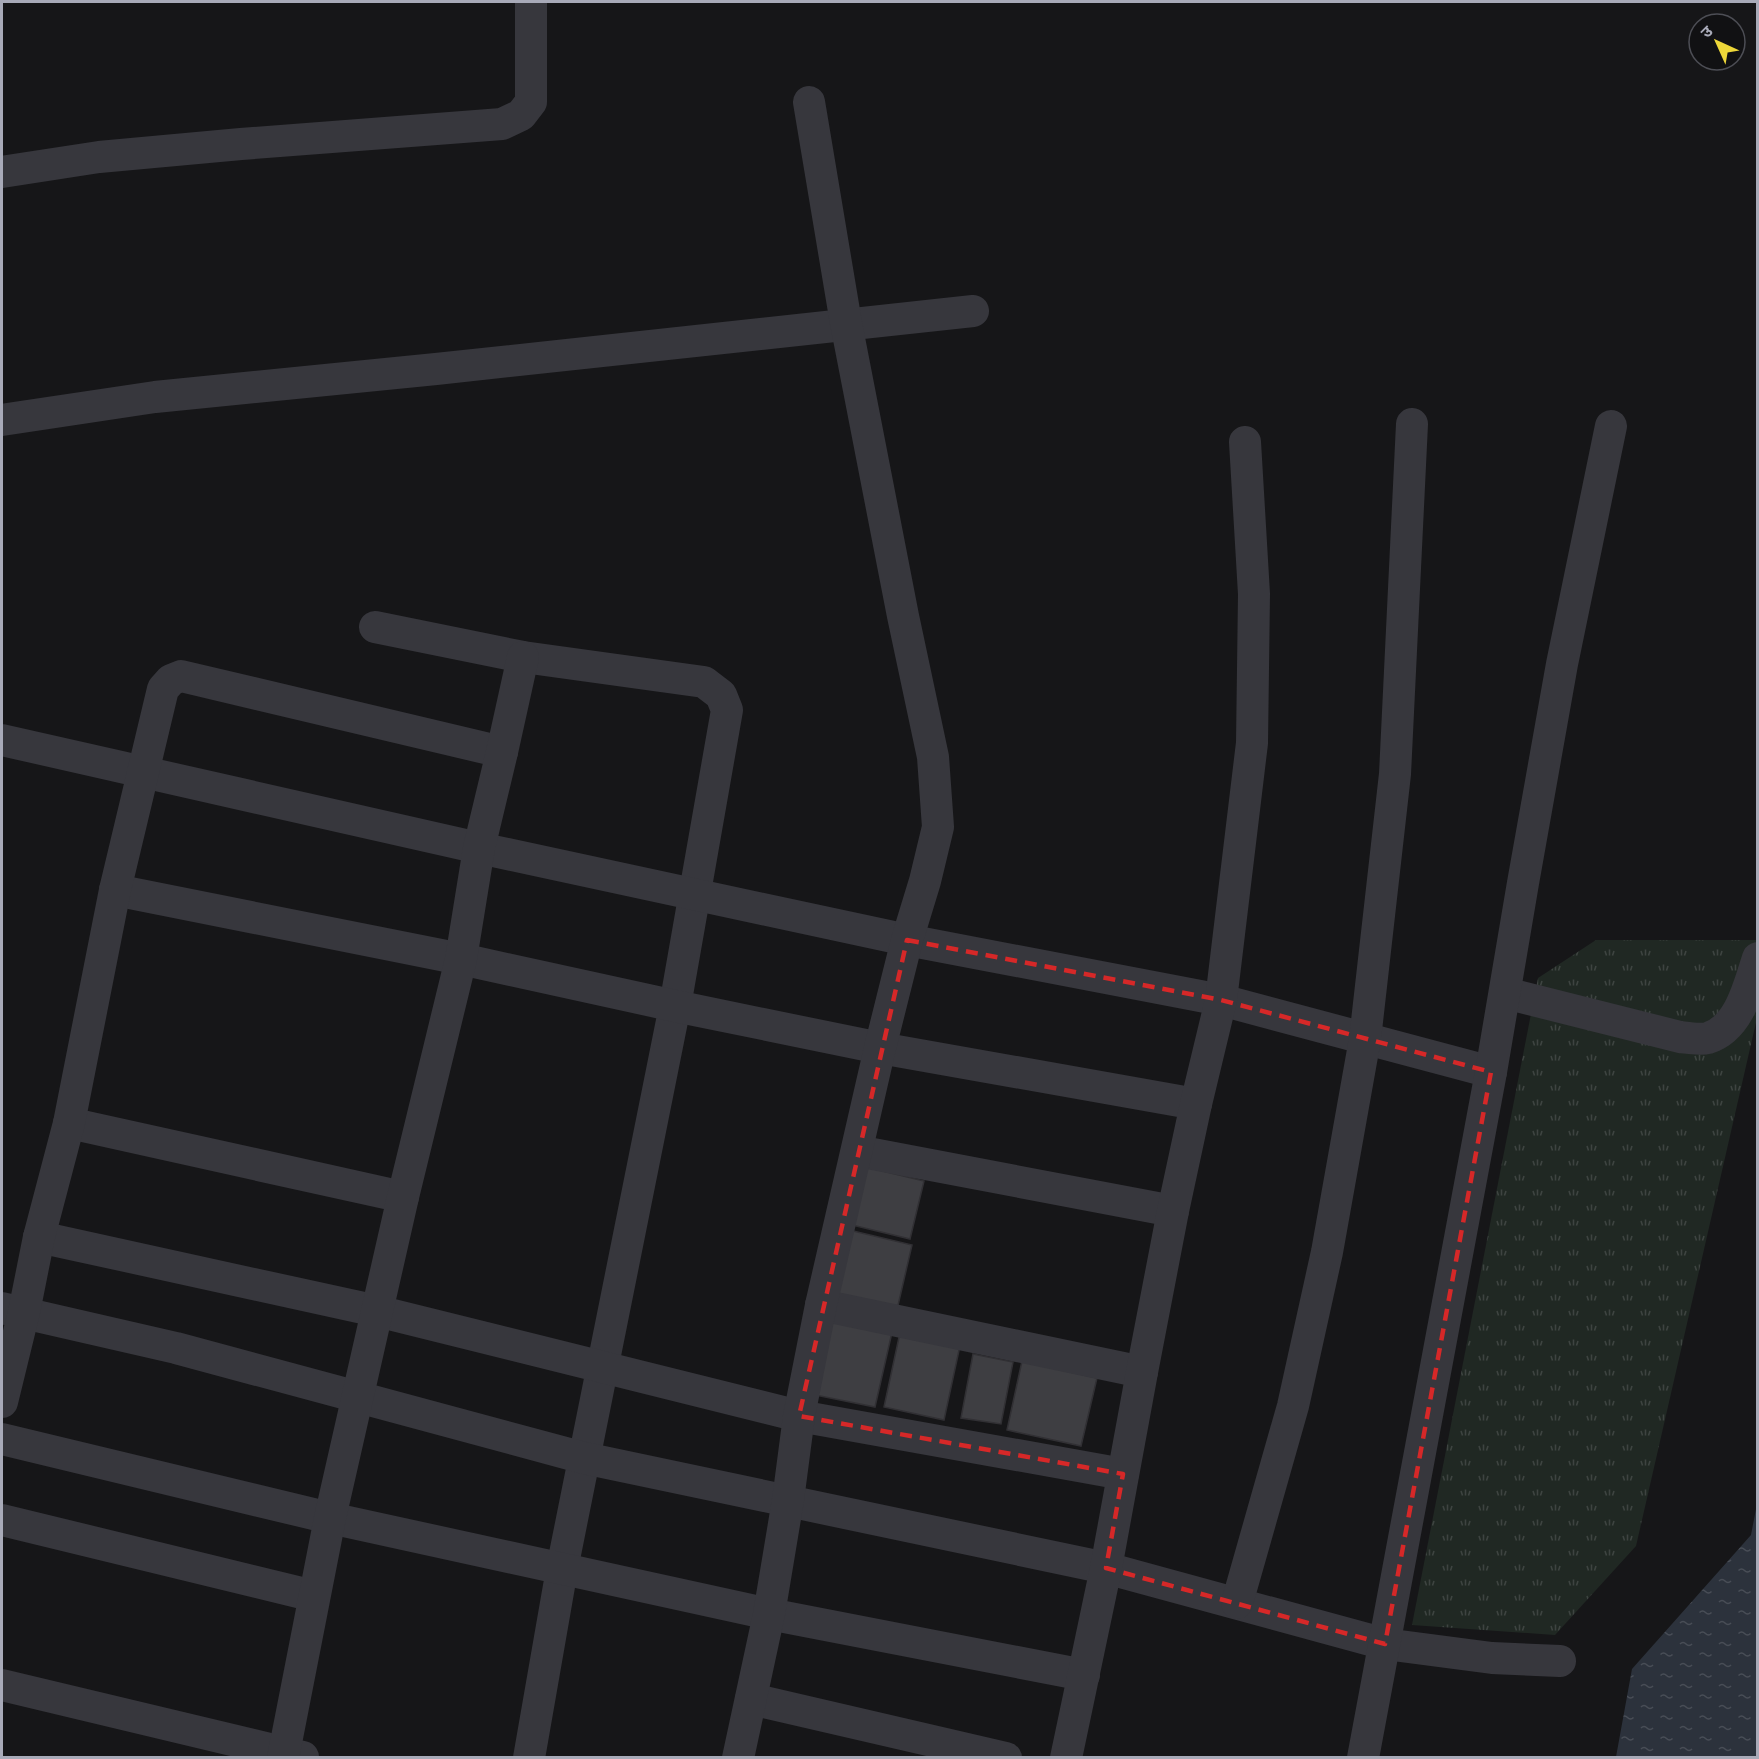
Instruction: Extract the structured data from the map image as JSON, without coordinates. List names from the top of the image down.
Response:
{
  "north": "top left"
}
